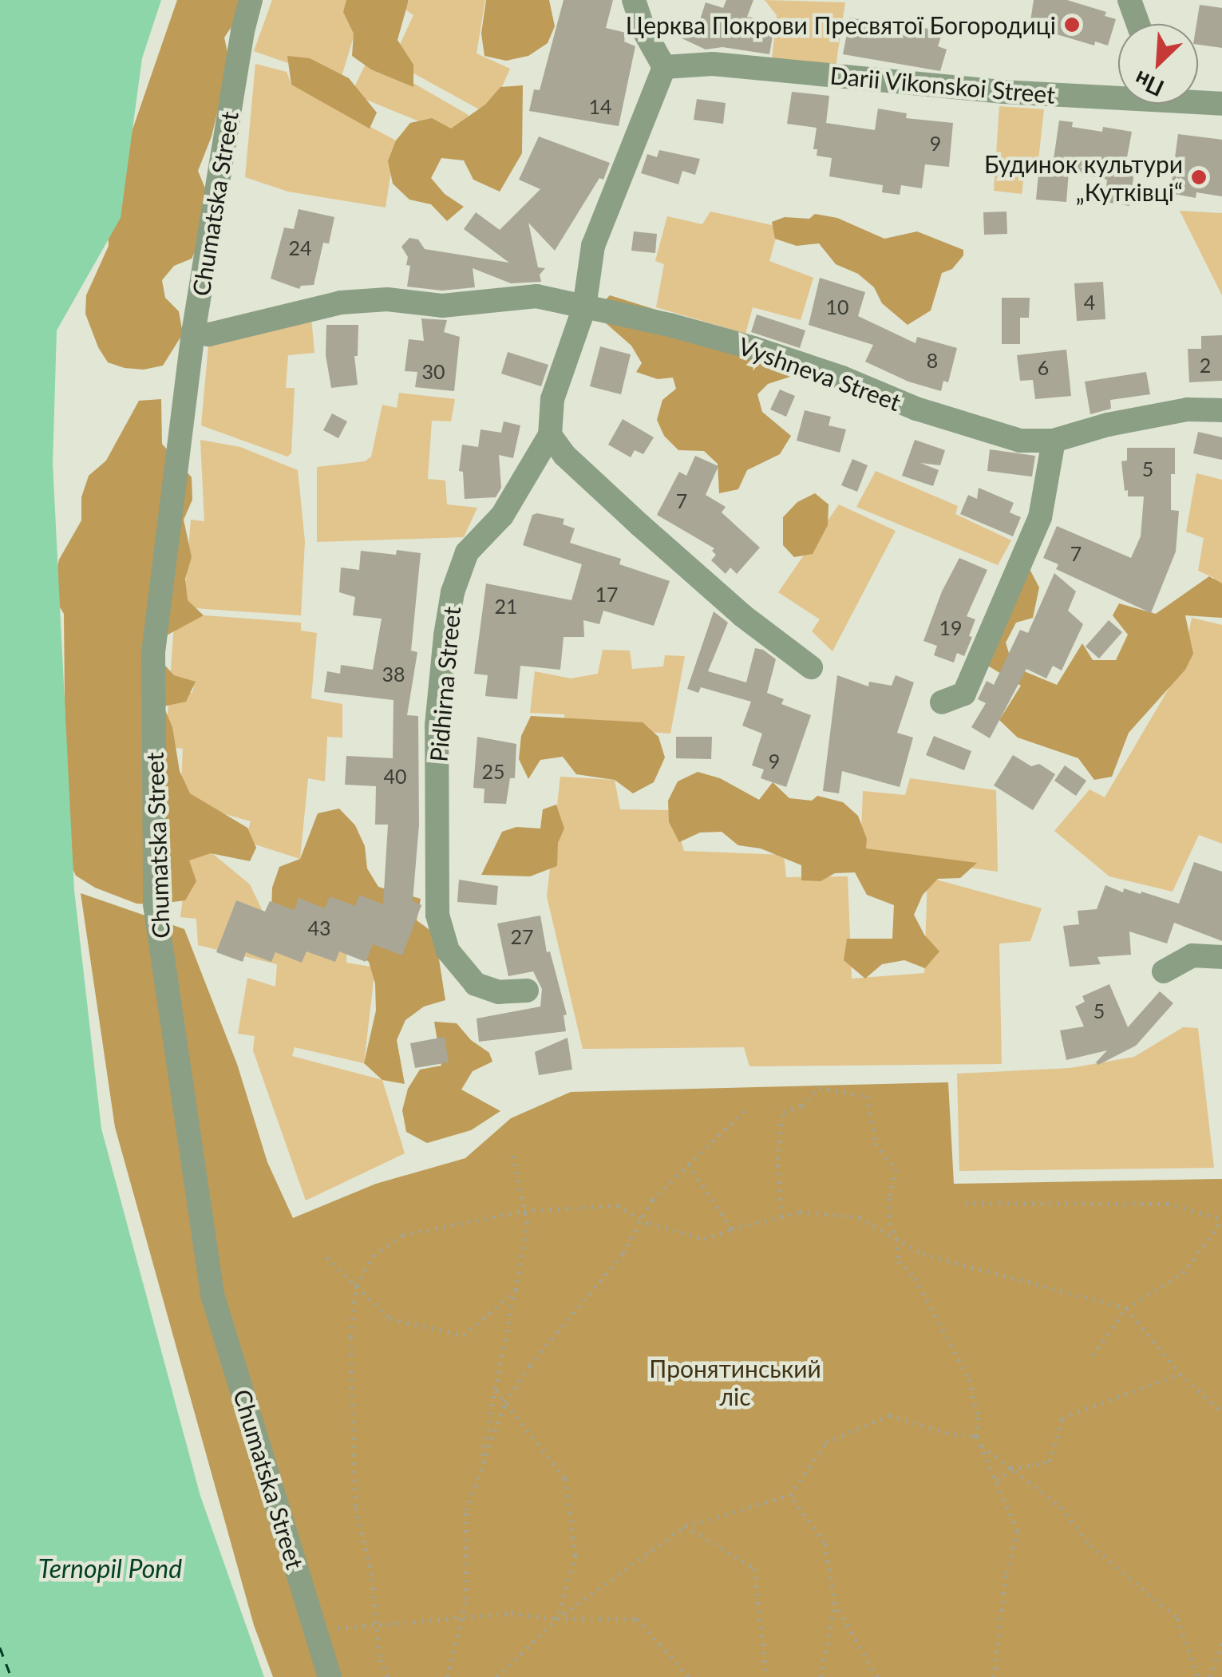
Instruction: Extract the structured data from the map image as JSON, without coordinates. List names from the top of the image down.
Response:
{
  "streets": {
    "street": [
      "Darii Vikonskoi Street",
      "Chumatska Street",
      "Vyshneva Street",
      "Pidhirna Street"
    ]
  },
  "crossings": [
    ["Darii Vikonskoi Street", "Pidhirna Street"],
    ["Chumatska Street", "Vyshneva Street"],
    ["Vyshneva Street", "Pidhirna Street"]
  ],
  "water": ["Ternopil Pond"],
  "parks": ["Пронятинський ліс"],
  "places": ["Церква Покрови Пресвятої Богородиці", "Будинок культури „Кутківці“"],
  "house_numbers": [
    "14",
    "9",
    "24",
    "4",
    "10",
    "8",
    "2",
    "6",
    "30",
    "5",
    "7",
    "7",
    "17",
    "21",
    "19",
    "38",
    "9",
    "25",
    "40",
    "43",
    "27",
    "5"
  ],
  "north": "bottom left"
}
